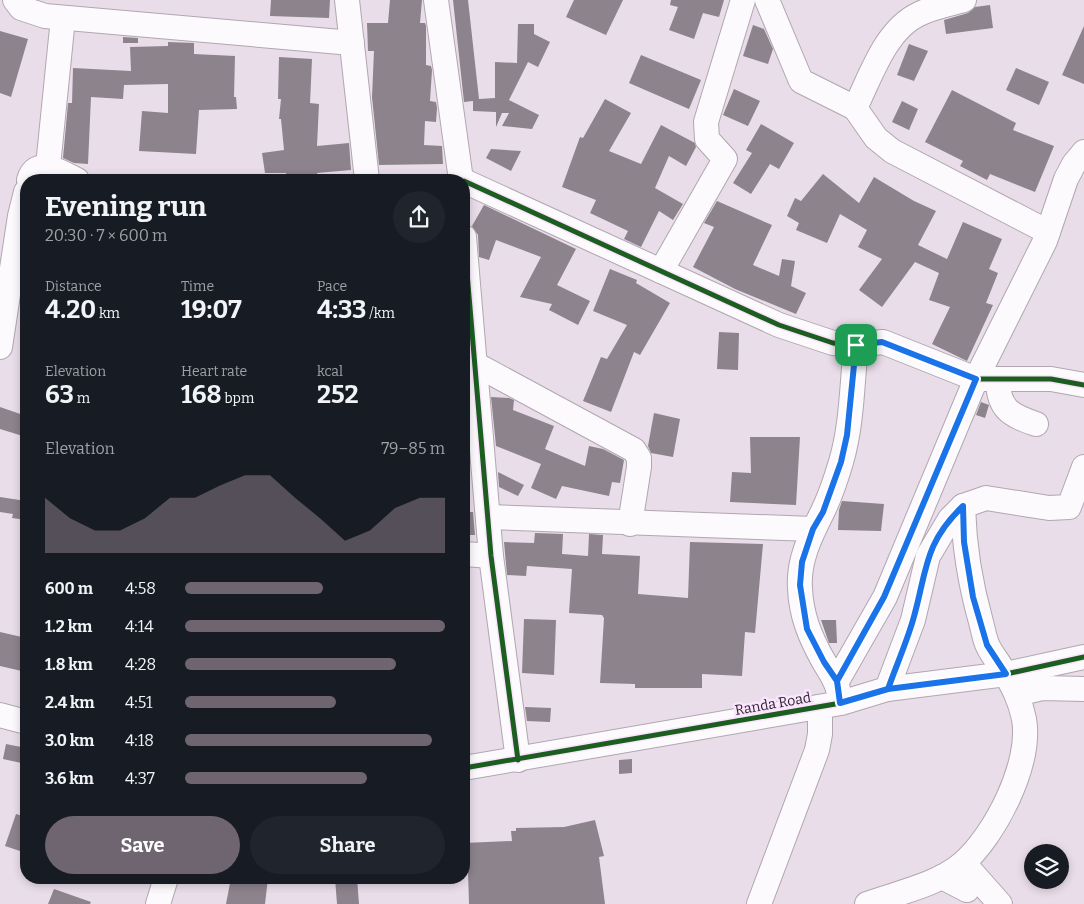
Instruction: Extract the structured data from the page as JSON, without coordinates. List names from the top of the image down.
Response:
{
  "streets": {
    "street": ["Randa Road"]
  },
  "page": {
    "heading": ["Evening run", "20:30 · 7 × 600 m"],
    "stats": [
      ["Distance", "4.20 km"],
      ["Time", "19:07"],
      ["Pace", "4:33 /km"],
      ["Elevation", "63 m"],
      ["Heart rate", "168 bpm"],
      ["kcal", "252"]
    ],
    "chart": ["Elevation", "79–85 m"],
    "list": [
      {
        "name": "600 m",
        "note": "4:58"
      },
      {
        "name": "1.2 km",
        "note": "4:14"
      },
      {
        "name": "1.8 km",
        "note": "4:28"
      },
      {
        "name": "2.4 km",
        "note": "4:51"
      },
      {
        "name": "3.0 km",
        "note": "4:18"
      },
      {
        "name": "3.6 km",
        "note": "4:37"
      }
    ],
    "buttons": ["Save", "Share"]
  }
}
